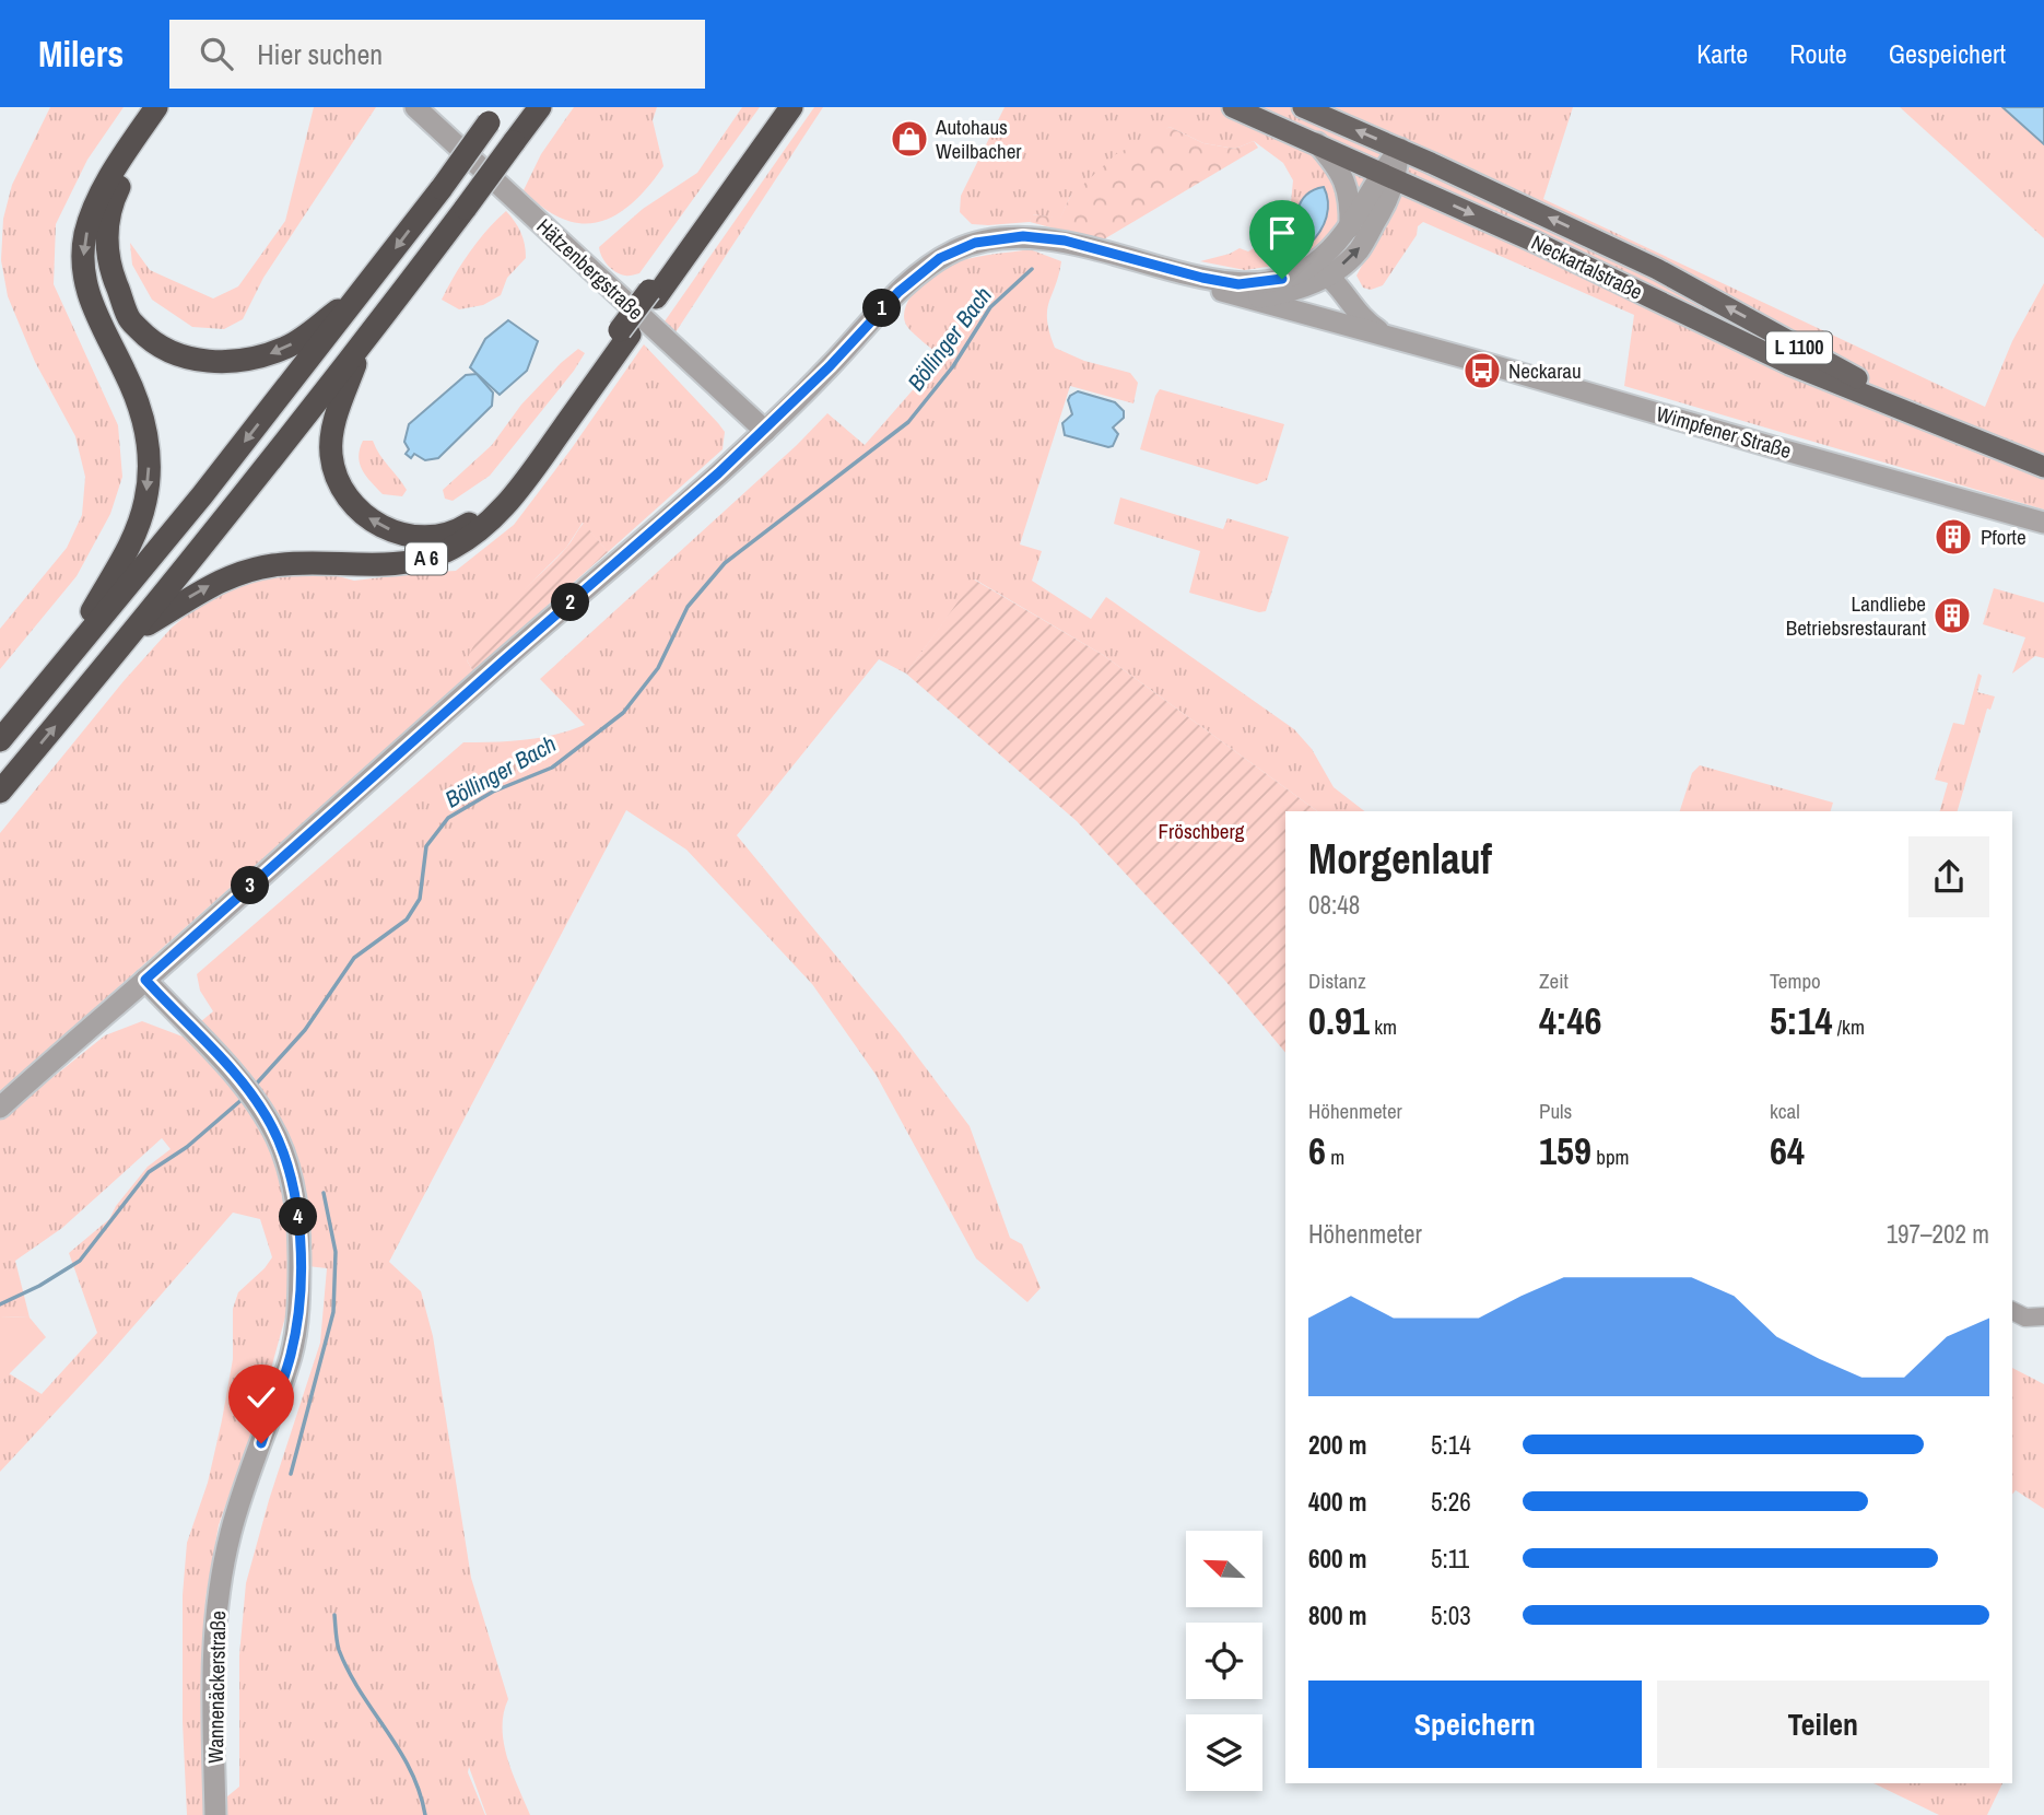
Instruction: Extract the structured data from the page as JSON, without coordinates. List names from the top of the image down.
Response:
{
  "streets": {
    "highway": ["A 6"],
    "main road": ["Neckartalstraße", "L 1100"],
    "street": ["Hätzenbergstraße", "Wimpfener Straße", "Wannenäckerstraße"]
  },
  "crossings": [
    ["Neckartalstraße", "Wimpfener Straße"],
    ["Hätzenbergstraße", "Wimpfener Straße"],
    ["Wimpfener Straße", "Wannenäckerstraße"]
  ],
  "water": ["Böllinger Bach"],
  "parks": ["Fröschberg"],
  "places": {
    "shop": ["Autohaus Weilbacher"],
    "bus stop": ["Neckarau"],
    "building": ["Pforte", "Landliebe Betriebsrestaurant"]
  },
  "north": "top left",
  "page": {
    "header": "Milers",
    "search": "Hier suchen",
    "nav": ["Karte", "Route", "Gespeichert"],
    "pins": [
      "1",
      "2",
      "3",
      "4"
    ],
    "heading": ["Morgenlauf", "08:48"],
    "stats": [
      ["Distanz", "0.91 km"],
      ["Zeit", "4:46"],
      ["Tempo", "5:14 /km"],
      ["Höhenmeter", "6 m"],
      ["Puls", "159 bpm"],
      ["kcal", "64"]
    ],
    "chart": ["Höhenmeter", "197–202 m"],
    "list": [
      {
        "name": "200 m",
        "note": "5:14"
      },
      {
        "name": "400 m",
        "note": "5:26"
      },
      {
        "name": "600 m",
        "note": "5:11"
      },
      {
        "name": "800 m",
        "note": "5:03"
      }
    ],
    "buttons": ["Speichern", "Teilen"]
  }
}
